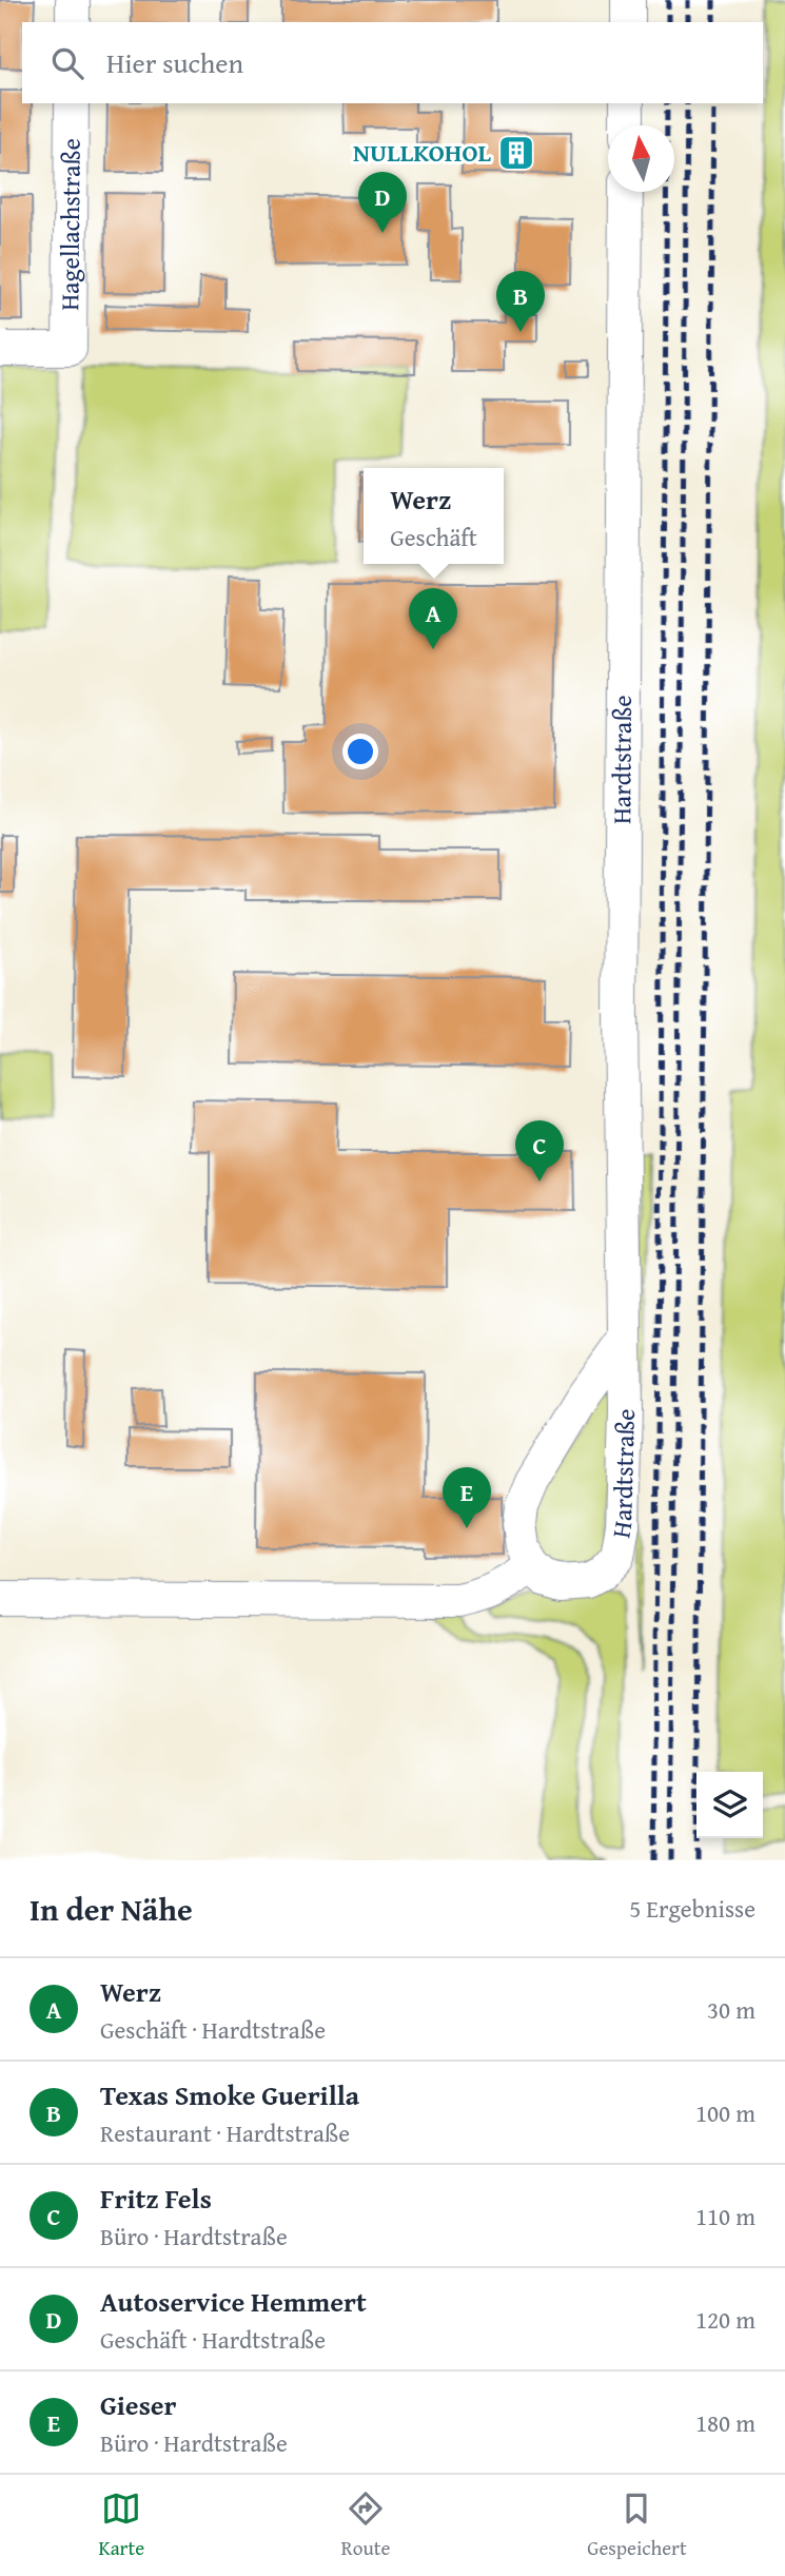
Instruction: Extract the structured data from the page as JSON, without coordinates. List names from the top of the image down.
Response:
{
  "streets": {
    "street": ["Hagellachstraße", "Hardtstraße"]
  },
  "places": {
    "building": ["NULLKOHOL"]
  },
  "north": "top",
  "page": {
    "search": "Hier suchen",
    "pins": [
      "D",
      "B",
      "A",
      "C",
      "E"
    ],
    "popup": ["Werz", "Geschäft"],
    "heading": ["In der Nähe", "5 Ergebnisse"],
    "list": [
      {
        "mark": "A",
        "name": "Werz",
        "note": "Geschäft · Hardtstraße",
        "value": "30 m"
      },
      {
        "mark": "B",
        "name": "Texas Smoke Guerilla",
        "note": "Restaurant · Hardtstraße",
        "value": "100 m"
      },
      {
        "mark": "C",
        "name": "Fritz Fels",
        "note": "Büro · Hardtstraße",
        "value": "110 m"
      },
      {
        "mark": "D",
        "name": "Autoservice Hemmert",
        "note": "Geschäft · Hardtstraße",
        "value": "120 m"
      },
      {
        "mark": "E",
        "name": "Gieser",
        "note": "Büro · Hardtstraße",
        "value": "180 m"
      }
    ],
    "nav": ["Karte", "Route", "Gespeichert"]
  }
}
